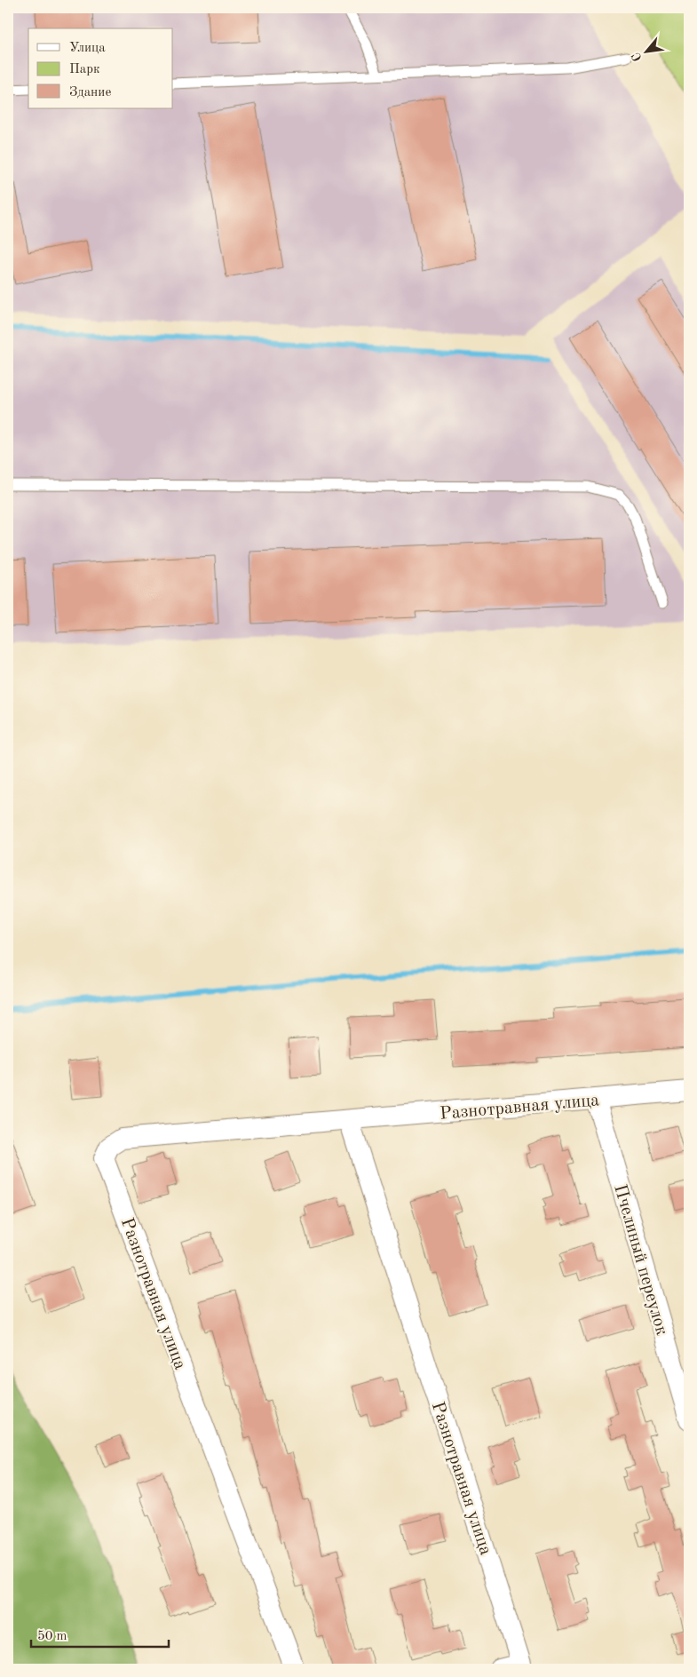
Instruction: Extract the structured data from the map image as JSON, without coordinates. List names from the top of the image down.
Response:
{
  "streets": {
    "street": ["Разнотравная улица", "Пчелиный переулок"]
  },
  "crossings": [
    ["Разнотравная улица", "Пчелиный переулок"]
  ],
  "legend": ["Улица", "Парк", "Здание"],
  "scale_bar": "50 m",
  "north": "bottom left"
}
